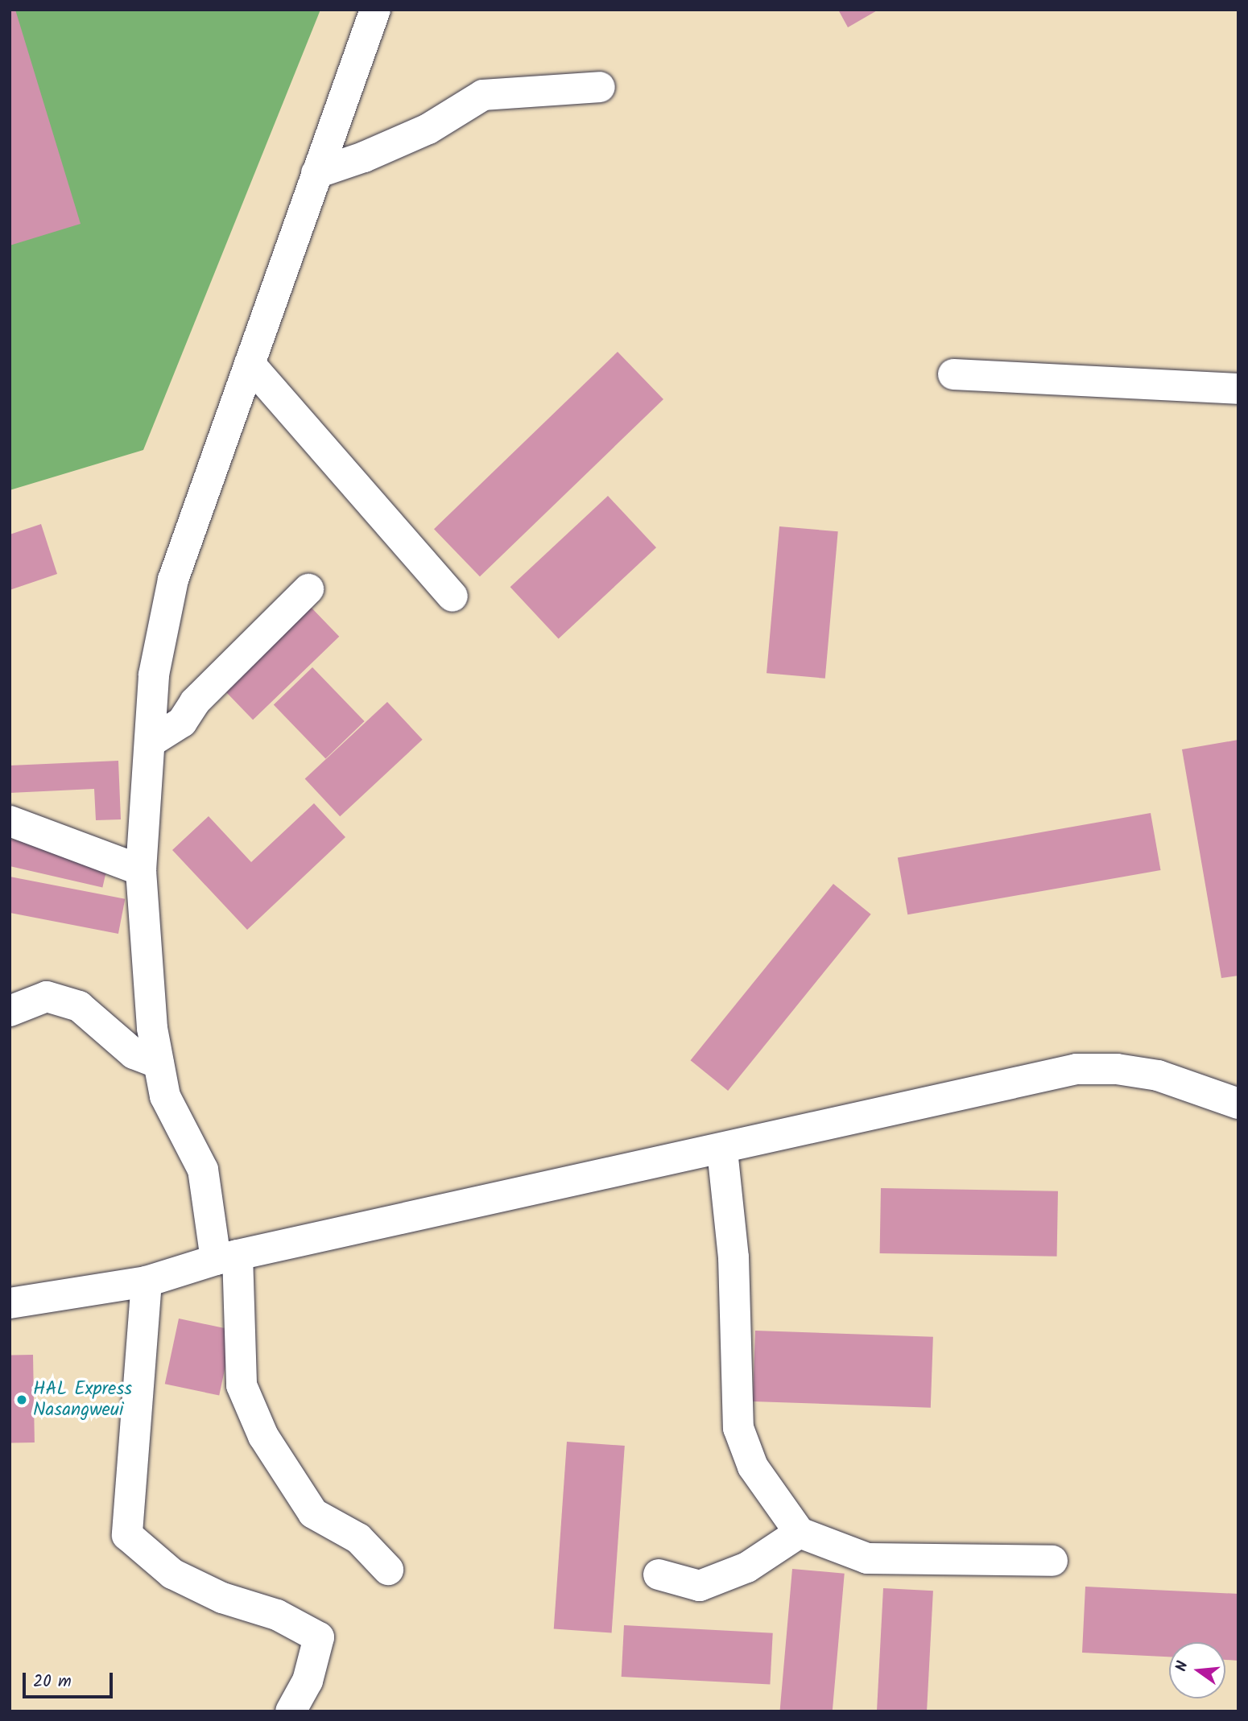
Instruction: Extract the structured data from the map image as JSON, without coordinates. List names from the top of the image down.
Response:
{
  "places": ["HAL Express Nasangweui"],
  "scale_bar": "20 m",
  "north": "left"
}
